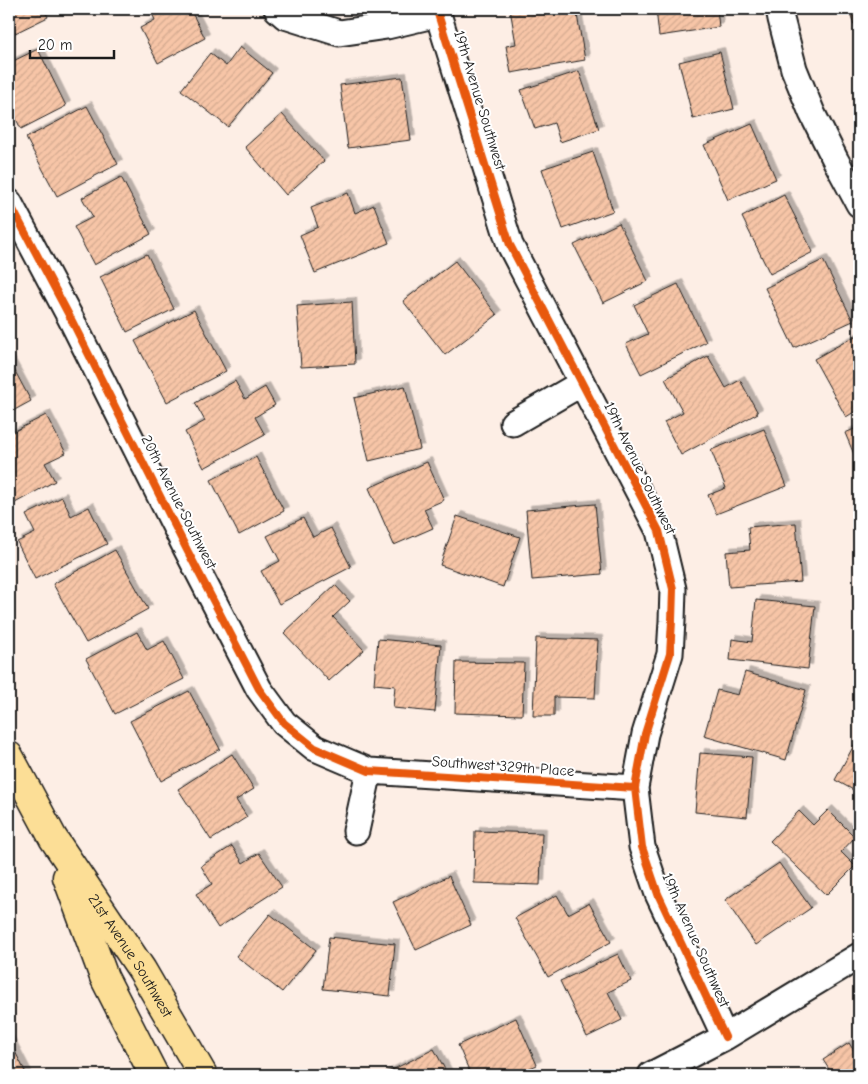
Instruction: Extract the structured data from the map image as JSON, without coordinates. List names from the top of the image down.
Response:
{
  "streets": {
    "main road": ["21st Avenue Southwest"],
    "street": ["19th Avenue Southwest", "20th Avenue Southwest", "Southwest 329th Place"]
  },
  "crossings": [
    ["19th Avenue Southwest", "Southwest 329th Place"],
    ["20th Avenue Southwest", "Southwest 329th Place"]
  ],
  "scale_bar": "20 m"
}
